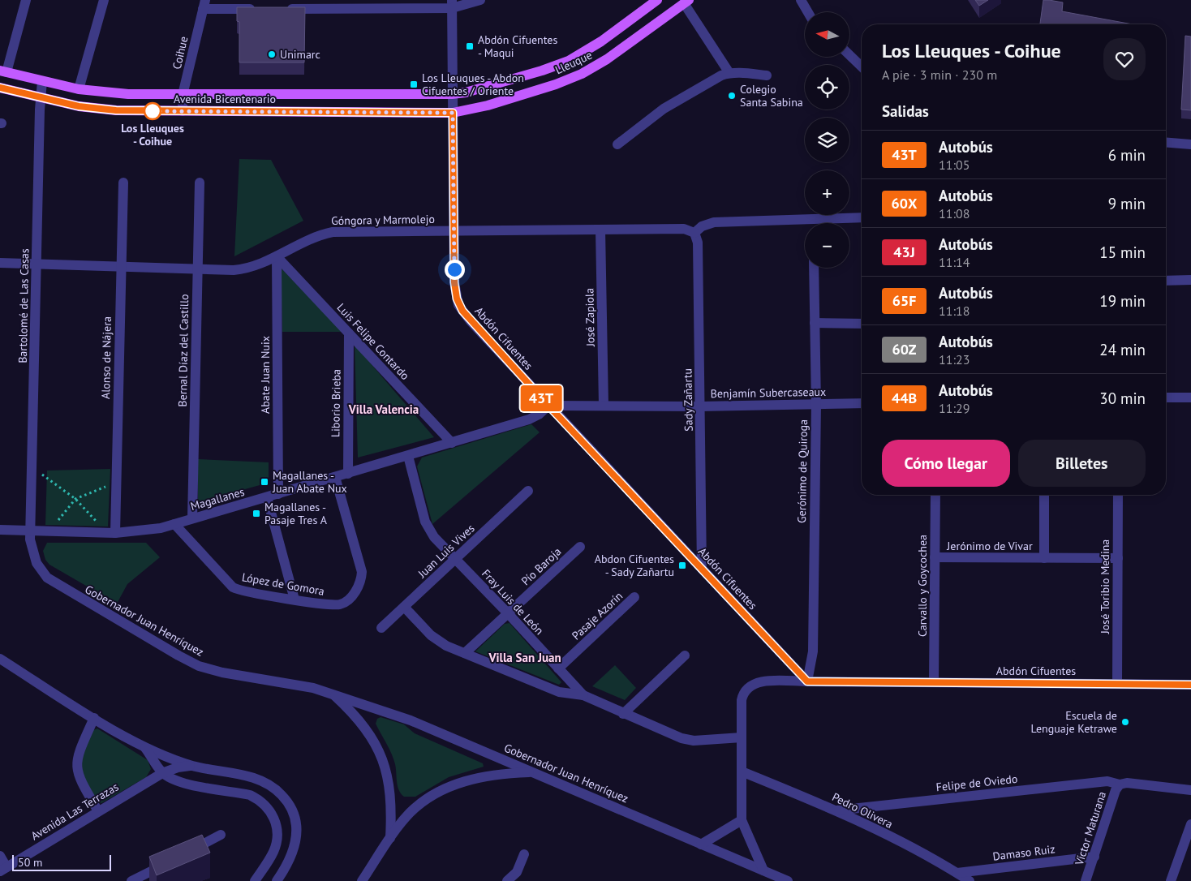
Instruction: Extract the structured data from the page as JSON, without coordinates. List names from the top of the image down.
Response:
{
  "streets": {
    "main road": ["Lleuque", "Avenida Bicentenario"],
    "street": [
      "Coihue",
      "Góngora y Marmolejo",
      "Bartolomé de Las Casas",
      "José Zapiola",
      "Abdón Cifuentes",
      "Luis Felipe Contardo",
      "Bernal Díaz del Castillo",
      "Alonso de Nájera",
      "Abate Juan Nuix",
      "Benjamín Subercaseaux",
      "Sady Zañartu",
      "Liborio Brieba",
      "Gerónimo de Quiroga",
      "Magallanes",
      "Jerónimo de Vivar",
      "Juan Luis Vives",
      "Pío Baroja",
      "López de Gomora",
      "Carvallo y Goycochea",
      "José Toribio Medina",
      "Fray Luis de León",
      "Pasaje Azorín",
      "Gobernador Juan Henríquez",
      "Felipe de Oviedo",
      "Pedro Olivera",
      "Avenida Las Terrazas",
      "Víctor Maturana",
      "Damaso Ruiz"
    ]
  },
  "crossings": [
    ["Coihue", "Avenida Bicentenario"],
    ["Lleuque", "Avenida Bicentenario"],
    ["Lleuque", "Abdón Cifuentes"],
    ["Avenida Bicentenario", "Bartolomé de Las Casas"],
    ["Avenida Bicentenario", "Abdón Cifuentes"],
    ["Góngora y Marmolejo", "Bartolomé de Las Casas"],
    ["Góngora y Marmolejo", "José Zapiola"],
    ["Góngora y Marmolejo", "Abdón Cifuentes"],
    ["Góngora y Marmolejo", "Luis Felipe Contardo"],
    ["Góngora y Marmolejo", "Bernal Díaz del Castillo"],
    ["Góngora y Marmolejo", "Alonso de Nájera"],
    ["Góngora y Marmolejo", "Abate Juan Nuix"],
    ["Góngora y Marmolejo", "Sady Zañartu"],
    ["Bartolomé de Las Casas", "Magallanes"],
    ["Bartolomé de Las Casas", "Gobernador Juan Henríquez"],
    ["José Zapiola", "Benjamín Subercaseaux"],
    ["Abdón Cifuentes", "Benjamín Subercaseaux"],
    ["Abdón Cifuentes", "Sady Zañartu"],
    ["Abdón Cifuentes", "Gerónimo de Quiroga"],
    ["Abdón Cifuentes", "Magallanes"],
    ["Abdón Cifuentes", "Carvallo y Goycochea"],
    ["Abdón Cifuentes", "José Toribio Medina"],
    ["Abdón Cifuentes", "Fray Luis de León"],
    ["Abdón Cifuentes", "Gobernador Juan Henríquez"],
    ["Abdón Cifuentes", "Pedro Olivera"],
    ["Luis Felipe Contardo", "Abate Juan Nuix"],
    ["Luis Felipe Contardo", "Liborio Brieba"],
    ["Luis Felipe Contardo", "Magallanes"],
    ["Bernal Díaz del Castillo", "Magallanes"],
    ["Alonso de Nájera", "Magallanes"],
    ["Abate Juan Nuix", "Magallanes"],
    ["Benjamín Subercaseaux", "Sady Zañartu"],
    ["Benjamín Subercaseaux", "Gerónimo de Quiroga"],
    ["Benjamín Subercaseaux", "Magallanes"],
    ["Liborio Brieba", "Magallanes"],
    ["Magallanes", "López de Gomora"],
    ["Magallanes", "Fray Luis de León"],
    ["Magallanes", "Gobernador Juan Henríquez"],
    ["Jerónimo de Vivar", "Carvallo y Goycochea"],
    ["Jerónimo de Vivar", "José Toribio Medina"],
    ["Juan Luis Vives", "Fray Luis de León"],
    ["Pío Baroja", "Fray Luis de León"],
    ["Fray Luis de León", "Pasaje Azorín"],
    ["Felipe de Oviedo", "Pedro Olivera"],
    ["Felipe de Oviedo", "Víctor Maturana"],
    ["Pedro Olivera", "Damaso Ruiz"],
    ["Víctor Maturana", "Damaso Ruiz"]
  ],
  "districts": ["Villa Valencia", "Villa San Juan"],
  "places": {
    "transit": [
      "Abdón Cifuentes - Maqui",
      "Los Lleuques - Abdon Cifuentes / Oriente",
      "Magallanes - Juan Abate Nux",
      "Magallanes - Pasaje Tres A",
      "Abdon Cifuentes - Sady Zañartu"
    ],
    "other": [
      "Unimarc",
      "Colegio Santa Sabina",
      "Los Lleuques - Coihue",
      "Escuela de Lenguaje Ketrawe"
    ]
  },
  "lines": ["bus line 43T"],
  "scale_bar": "50 m",
  "north": "left",
  "page": {
    "on_map": "43T",
    "map_buttons": ["+", "−"],
    "heading": [
      ["Los Lleuques - Coihue", "A pie · 3 min · 230 m"],
      "Salidas"
    ],
    "list": [
      {
        "mark": "43T",
        "name": "Autobús",
        "note": "11:05",
        "value": "6 min"
      },
      {
        "mark": "60X",
        "name": "Autobús",
        "note": "11:08",
        "value": "9 min"
      },
      {
        "mark": "43J",
        "name": "Autobús",
        "note": "11:14",
        "value": "15 min"
      },
      {
        "mark": "65F",
        "name": "Autobús",
        "note": "11:18",
        "value": "19 min"
      },
      {
        "mark": "60Z",
        "name": "Autobús",
        "note": "11:23",
        "value": "24 min"
      },
      {
        "mark": "44B",
        "name": "Autobús",
        "note": "11:29",
        "value": "30 min"
      }
    ],
    "buttons": ["Cómo llegar", "Billetes"],
    "scale": "50 m"
  }
}
